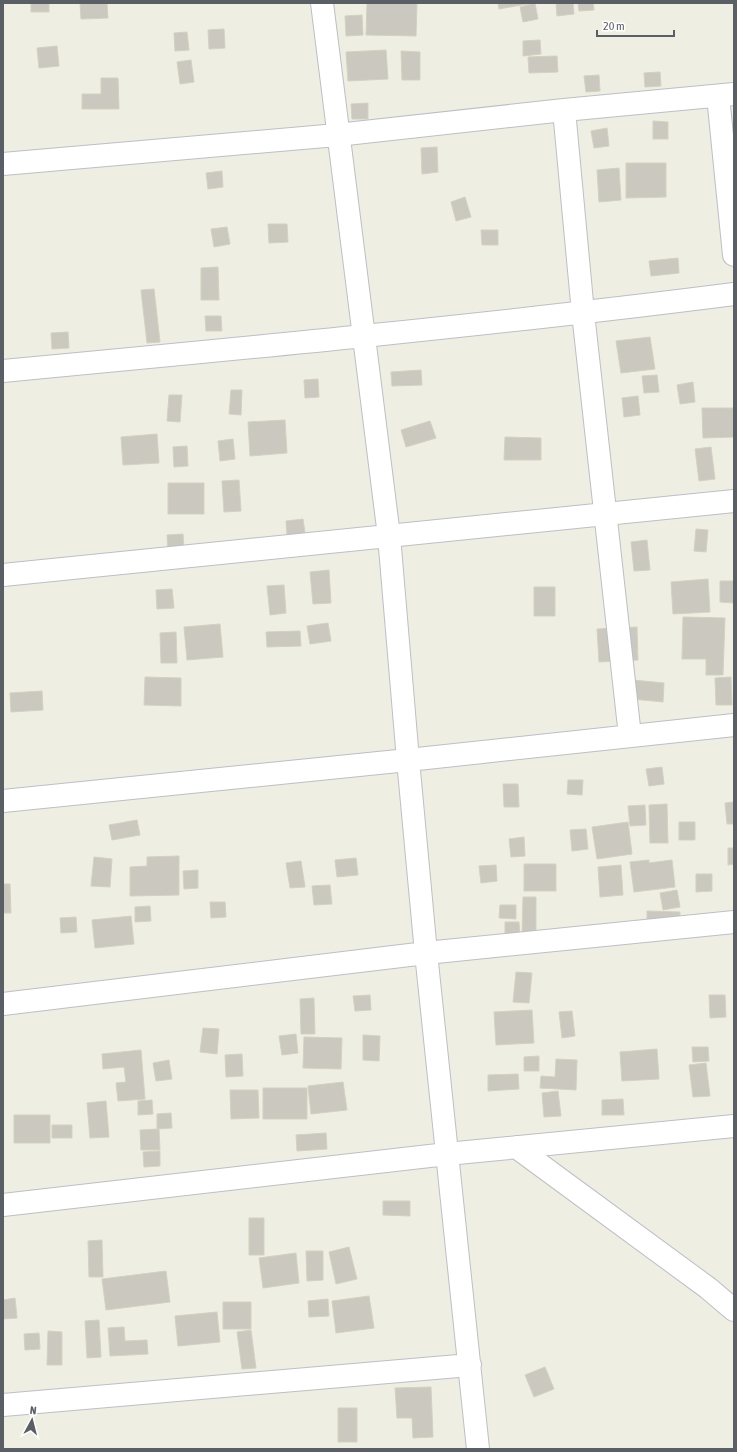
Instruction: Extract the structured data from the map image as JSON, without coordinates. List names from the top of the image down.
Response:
{
  "scale_bar": "20 m",
  "north": "top"
}
